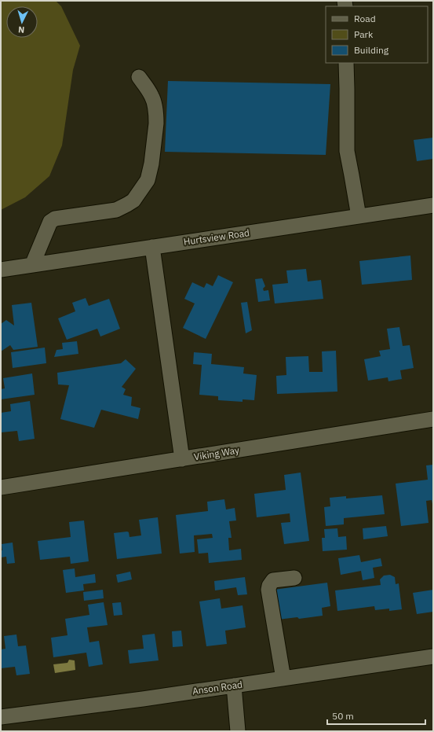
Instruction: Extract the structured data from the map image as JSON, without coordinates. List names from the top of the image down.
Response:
{
  "streets": {
    "street": ["Hurtsview Road", "Viking Way", "Anson Road"]
  },
  "legend": ["Road", "Park", "Building"],
  "scale_bar": "50 m",
  "north": "bottom"
}
